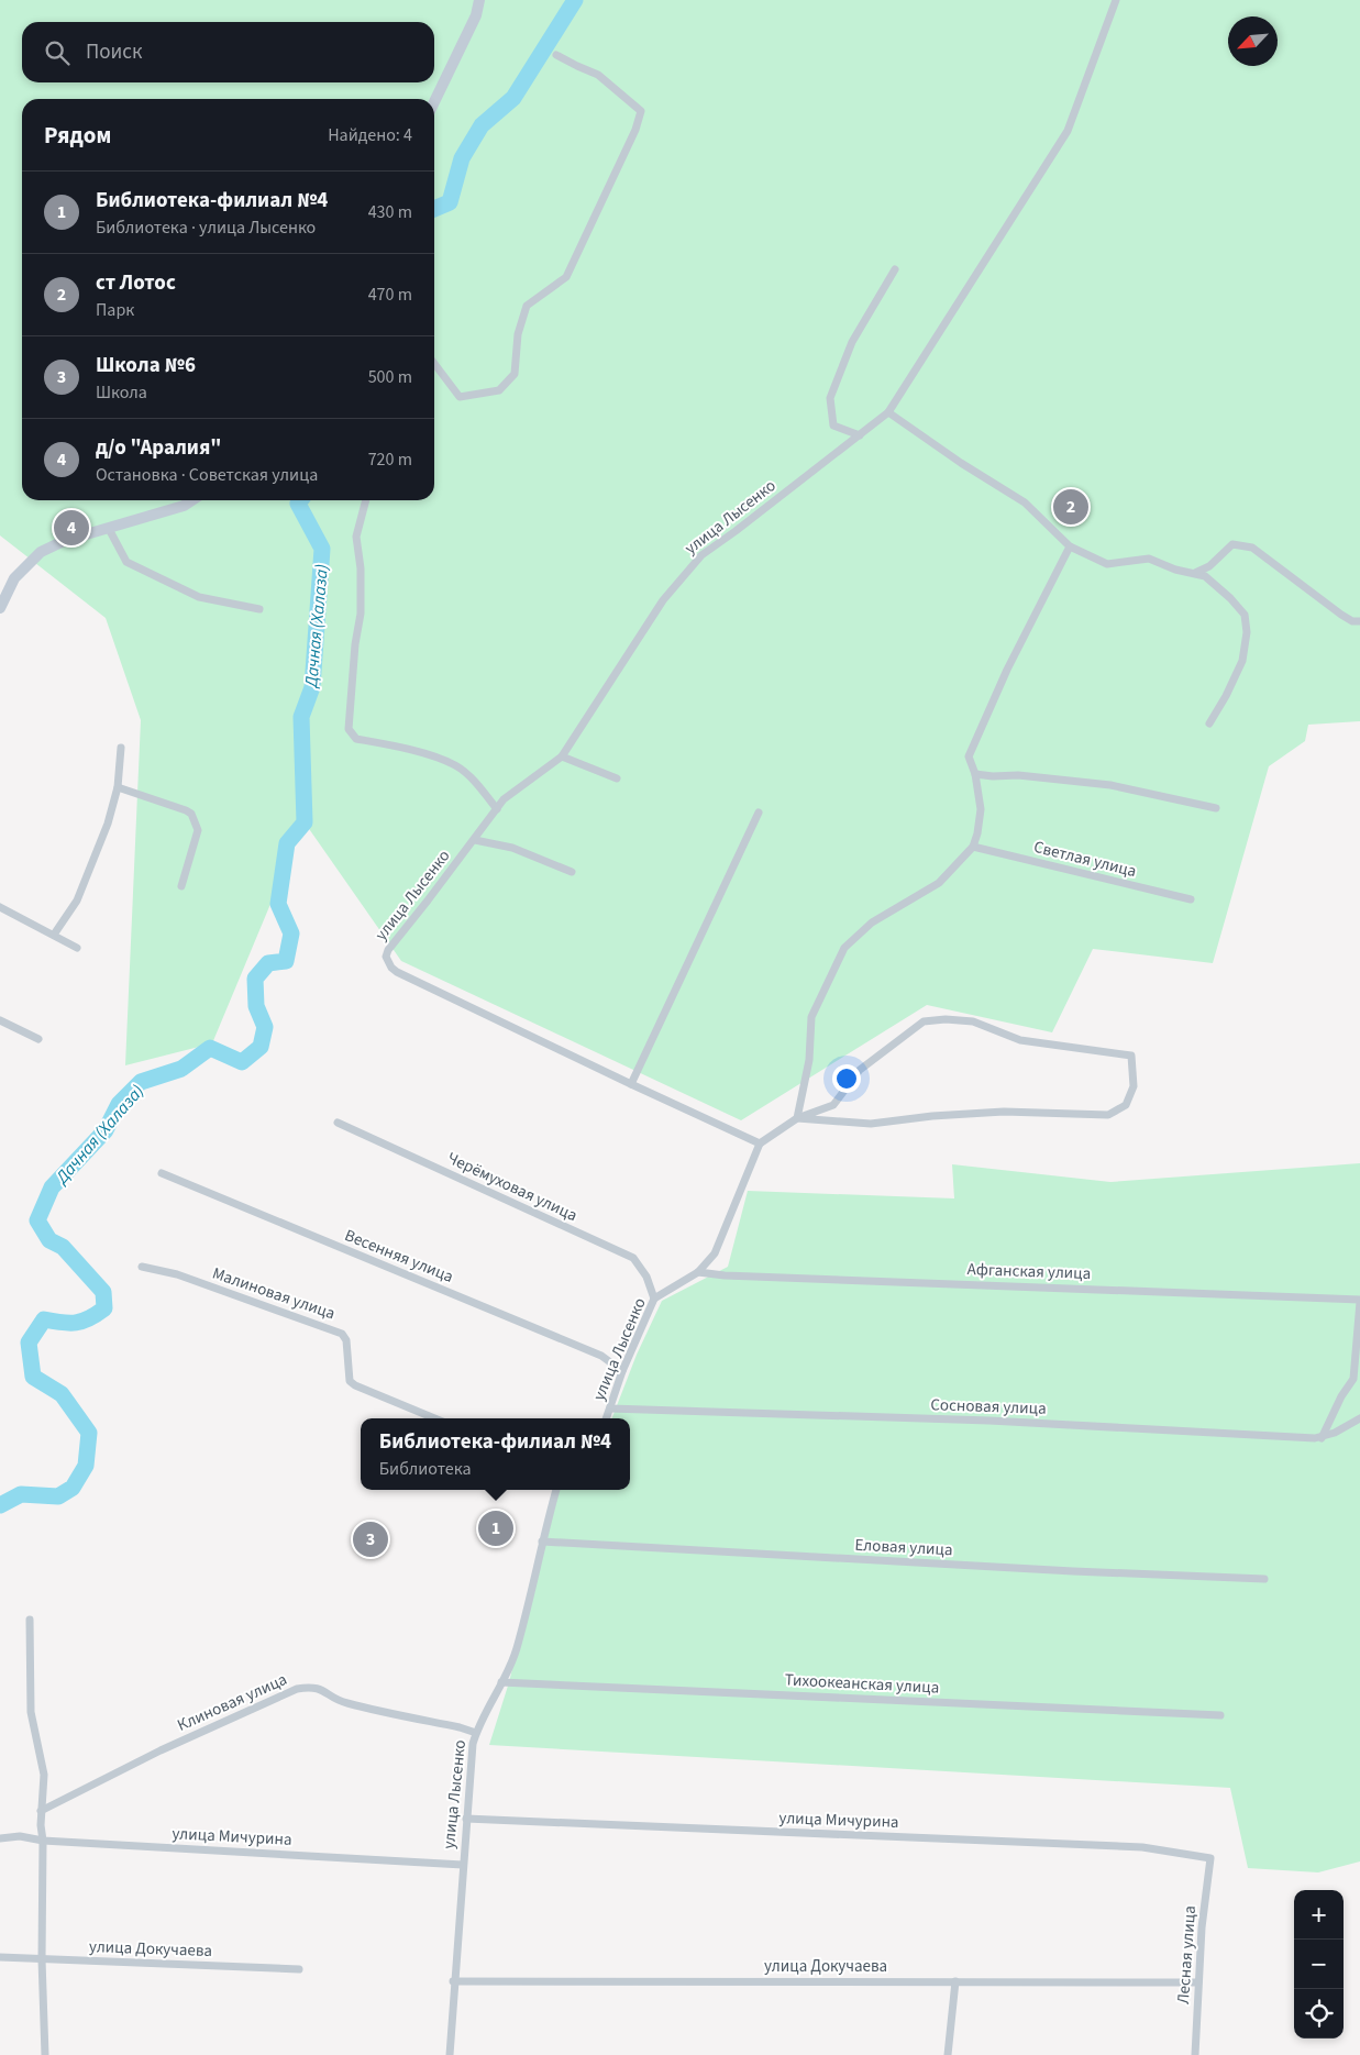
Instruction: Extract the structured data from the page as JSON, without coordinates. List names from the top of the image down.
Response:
{
  "streets": {
    "street": [
      "улица Лысенко",
      "Светлая улица",
      "Черёмуховая улица",
      "Весенняя улица",
      "Афганская улица",
      "Малиновая улица",
      "Сосновая улица",
      "Еловая улица",
      "Тихоокеанская улица",
      "Клиновая улица",
      "улица Мичурина",
      "улица Докучаева",
      "Лесная улица"
    ]
  },
  "crossings": [
    ["улица Лысенко", "Черёмуховая улица"],
    ["улица Лысенко", "Весенняя улица"],
    ["улица Лысенко", "Афганская улица"],
    ["улица Лысенко", "Сосновая улица"],
    ["улица Лысенко", "Еловая улица"],
    ["улица Лысенко", "Тихоокеанская улица"],
    ["улица Лысенко", "Клиновая улица"],
    ["улица Лысенко", "улица Мичурина"],
    ["улица Лысенко", "улица Докучаева"],
    ["Афганская улица", "Сосновая улица"],
    ["улица Мичурина", "Лесная улица"],
    ["улица Докучаева", "Лесная улица"]
  ],
  "water": ["Дачная (Халаза)"],
  "north": "bottom left",
  "page": {
    "search": "Поиск",
    "heading": ["Рядом", "Найдено: 4"],
    "list": [
      {
        "mark": "1",
        "name": "Библиотека-филиал №4",
        "note": "Библиотека · улица Лысенко",
        "value": "430 m"
      },
      {
        "mark": "2",
        "name": "ст Лотос",
        "note": "Парк",
        "value": "470 m"
      },
      {
        "mark": "3",
        "name": "Школа №6",
        "note": "Школа",
        "value": "500 m"
      },
      {
        "mark": "4",
        "name": "д/о \"Аралия\"",
        "note": "Остановка · Советская улица",
        "value": "720 m"
      }
    ],
    "pins": [
      "2",
      "4",
      "1",
      "3"
    ],
    "popup": ["Библиотека-филиал №4", "Библиотека"],
    "map_buttons": ["+", "−"]
  }
}
